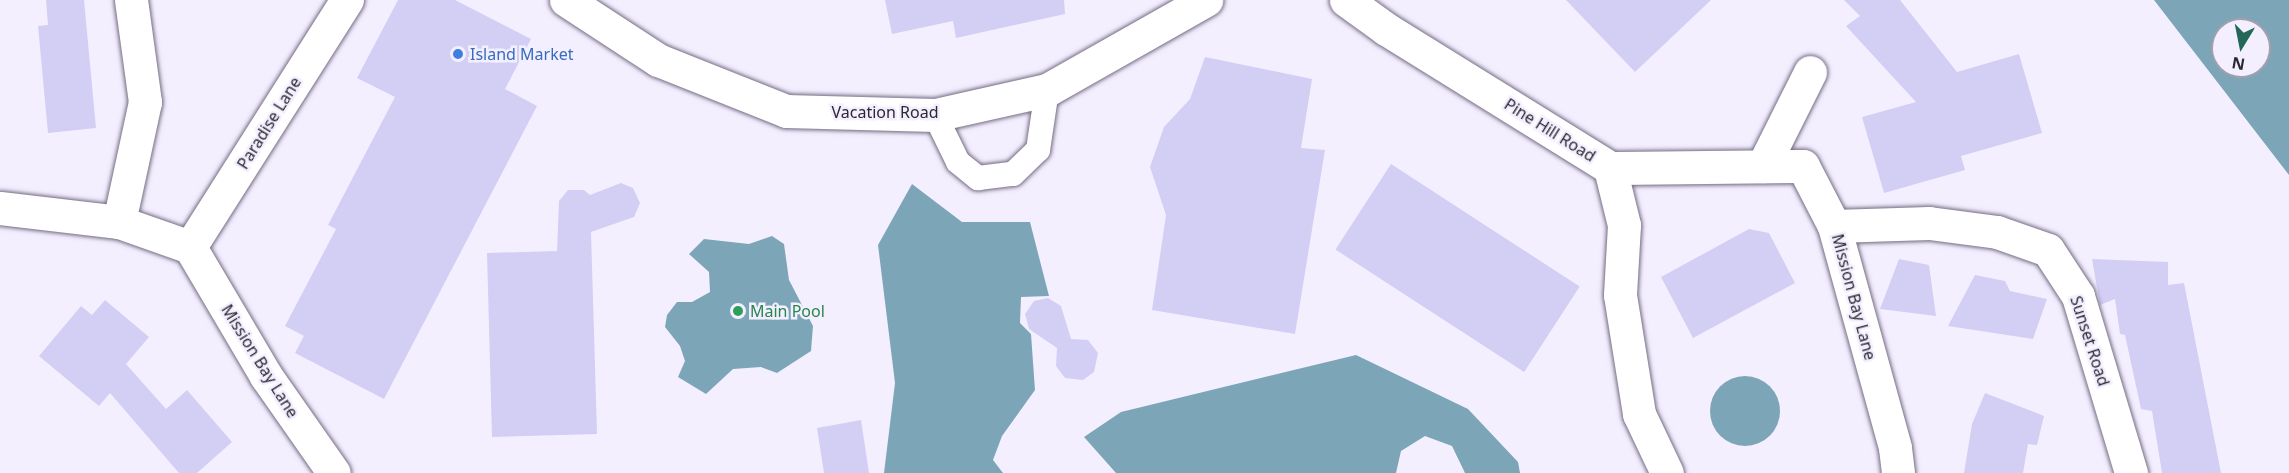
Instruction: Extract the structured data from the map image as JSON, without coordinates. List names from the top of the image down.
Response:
{
  "streets": {
    "street": [
      "Vacation Road",
      "Paradise Lane",
      "Pine Hill Road",
      "Mission Bay Lane",
      "Sunset Road"
    ]
  },
  "crossings": [
    ["Paradise Lane", "Mission Bay Lane"],
    ["Pine Hill Road", "Mission Bay Lane"],
    ["Mission Bay Lane", "Sunset Road"]
  ],
  "places": ["Island Market", "Main Pool"],
  "north": "bottom"
}
